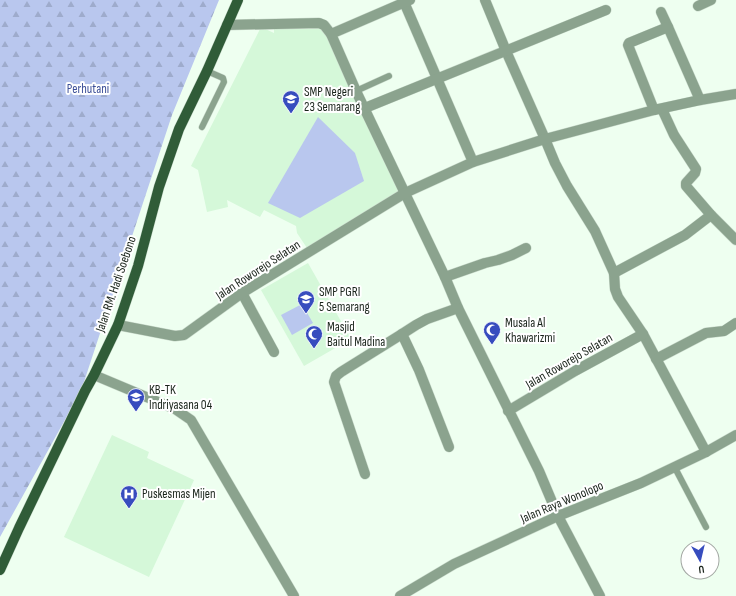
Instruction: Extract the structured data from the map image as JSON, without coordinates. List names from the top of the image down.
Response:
{
  "streets": {
    "main road": ["Jalan RM. Hadi Soebono"],
    "street": ["Jalan Roworejo Selatan", "Jalan Raya Wonolopo"]
  },
  "crossings": [
    ["Jalan Roworejo Selatan", "Jalan RM. Hadi Soebono"]
  ],
  "parks": ["Perhutani"],
  "places": {
    "school or university": ["SMP Negeri 23 Semarang", "SMP PGRI 5 Semarang", "KB-TK Indriyasana 04"],
    "mosque": ["Musala Al Khawarizmi", "Masjid Baitul Madina"],
    "hospital": ["Puskesmas Mijen"]
  },
  "north": "bottom"
}
